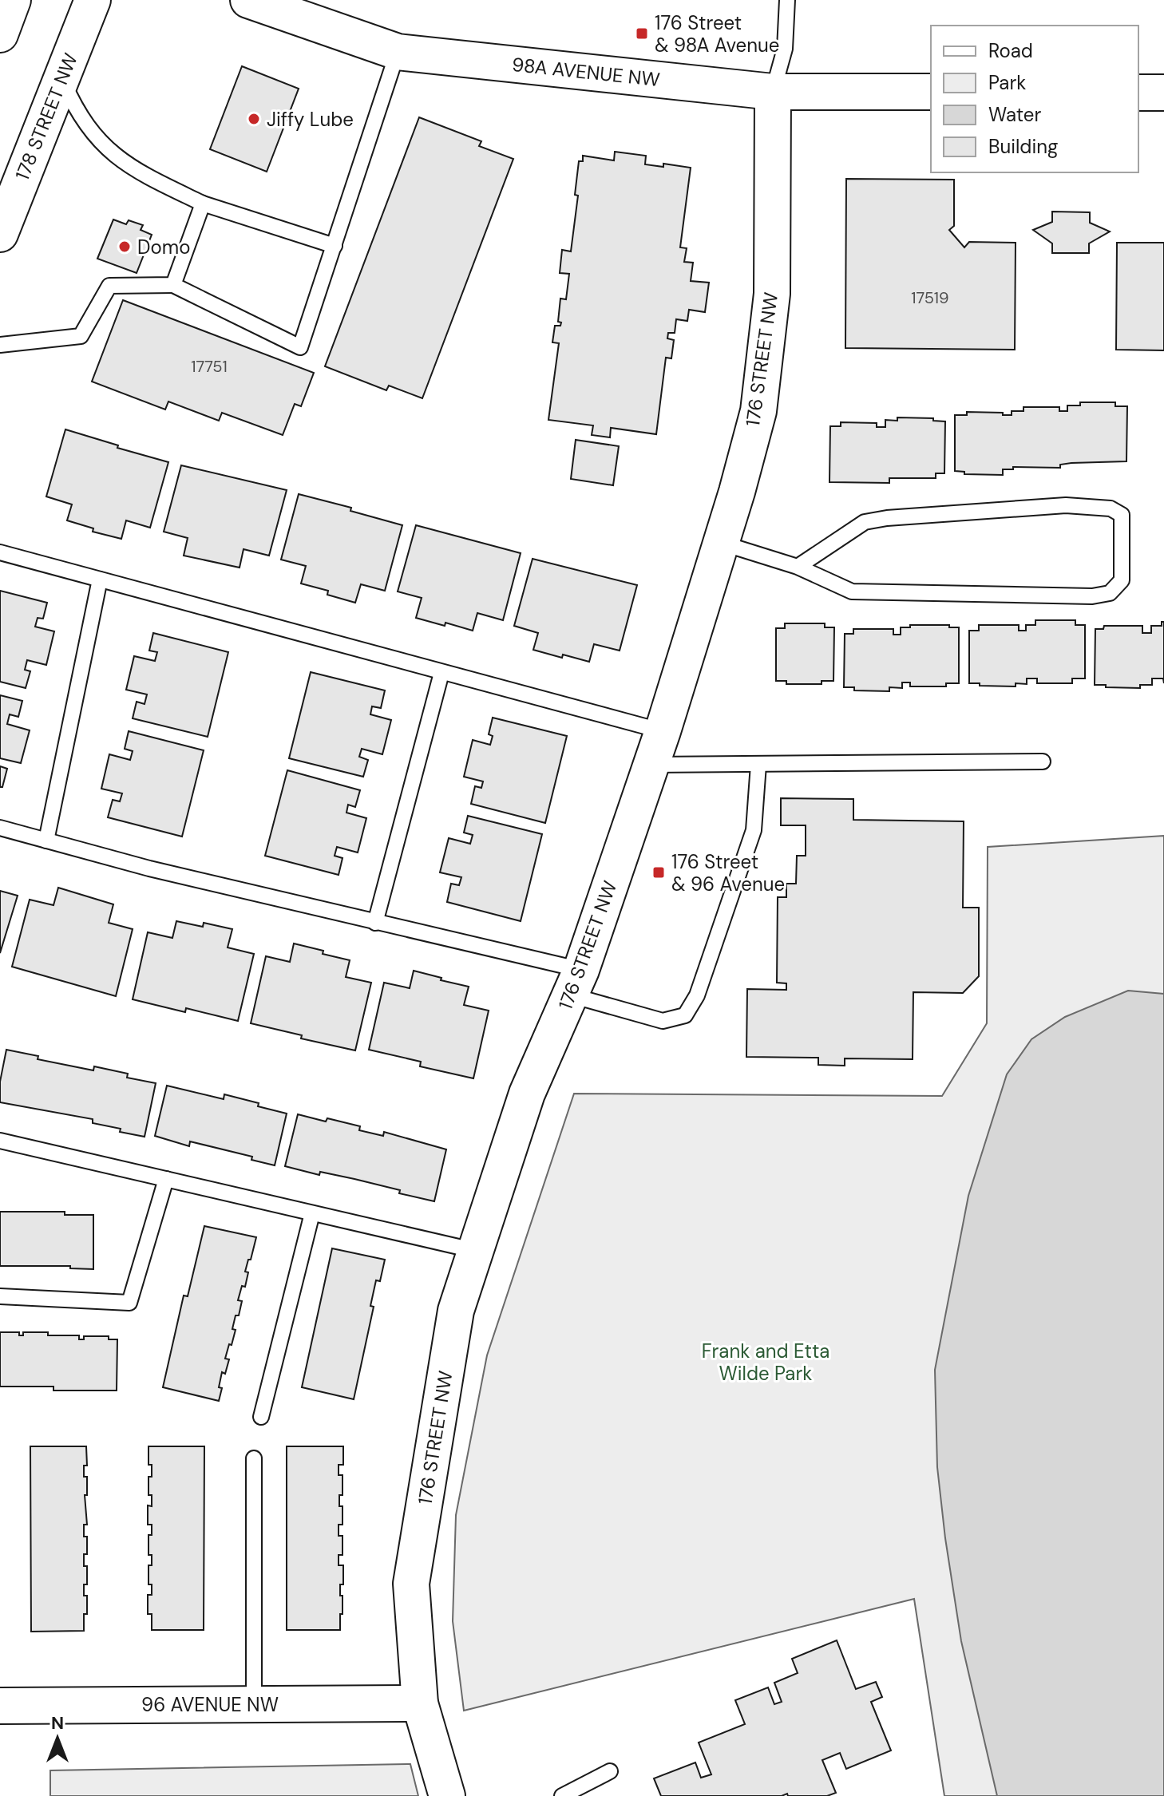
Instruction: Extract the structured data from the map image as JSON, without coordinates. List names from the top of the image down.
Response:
{
  "streets": {
    "street": [
      "98A AVENUE NW",
      "178 STREET NW",
      "176 STREET NW",
      "96 AVENUE NW"
    ]
  },
  "crossings": [
    ["98A AVENUE NW", "176 STREET NW"],
    ["176 STREET NW", "96 AVENUE NW"]
  ],
  "parks": ["Frank and Etta Wilde Park"],
  "places": {
    "transit": ["176 Street & 98A Avenue", "176 Street & 96 Avenue"],
    "other": ["Jiffy Lube", "Domo"]
  },
  "house_numbers": ["17519", "17751"],
  "legend": [
    "Road",
    "Park",
    "Water",
    "Building"
  ],
  "north": "top"
}
